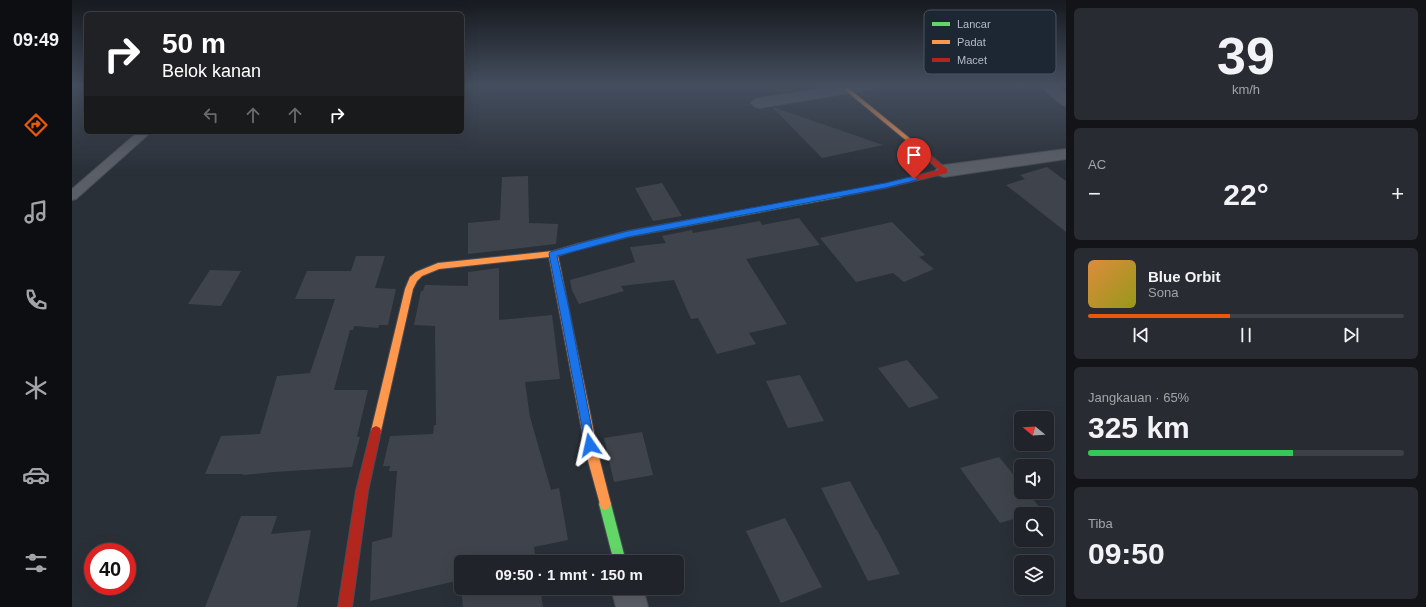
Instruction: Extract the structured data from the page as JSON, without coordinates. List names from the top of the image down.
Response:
{
  "legend": ["Lancar", "Padat", "Macet"],
  "north": "left",
  "page": {
    "tabs": "09:49",
    "tile": [
      ["39", "km/h"],
      "AC",
      ["Jangkauan · 65%", "325 km"],
      ["Tiba", "09:50"]
    ],
    "turn": ["50 m", "Belok kanan"],
    "heat": ["−", "22°", "+"],
    "song": ["Blue Orbit", "Sona"],
    "limit": "40",
    "trip": "09:50 · 1 mnt · 150 m"
  }
}
